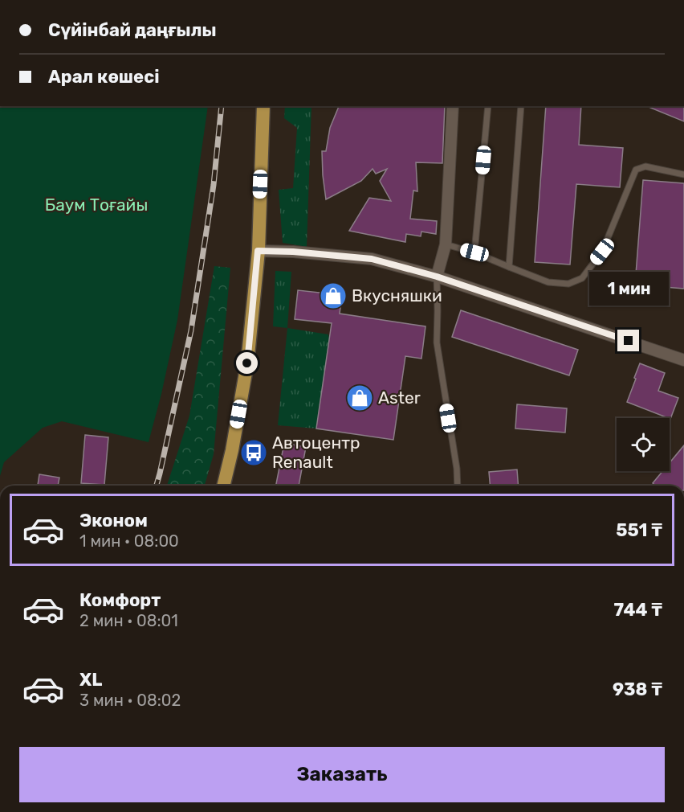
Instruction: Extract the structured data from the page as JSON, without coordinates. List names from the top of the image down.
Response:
{
  "parks": ["Баум Тоғайы"],
  "places": {
    "shop": ["Вкусняшки", "Aster"],
    "bus stop": ["Автоцентр Renault"]
  },
  "page": {
    "banner": ["Сүйінбай даңғылы", "Арал көшесі"],
    "bubble": "1 мин",
    "list": [
      {
        "name": "Эконом",
        "note": "1 мин · 08:00",
        "value": "551 ₸"
      },
      {
        "name": "Комфорт",
        "note": "2 мин · 08:01",
        "value": "744 ₸"
      },
      {
        "name": "XL",
        "note": "3 мин · 08:02",
        "value": "938 ₸"
      }
    ],
    "buttons": "Заказать"
  }
}
